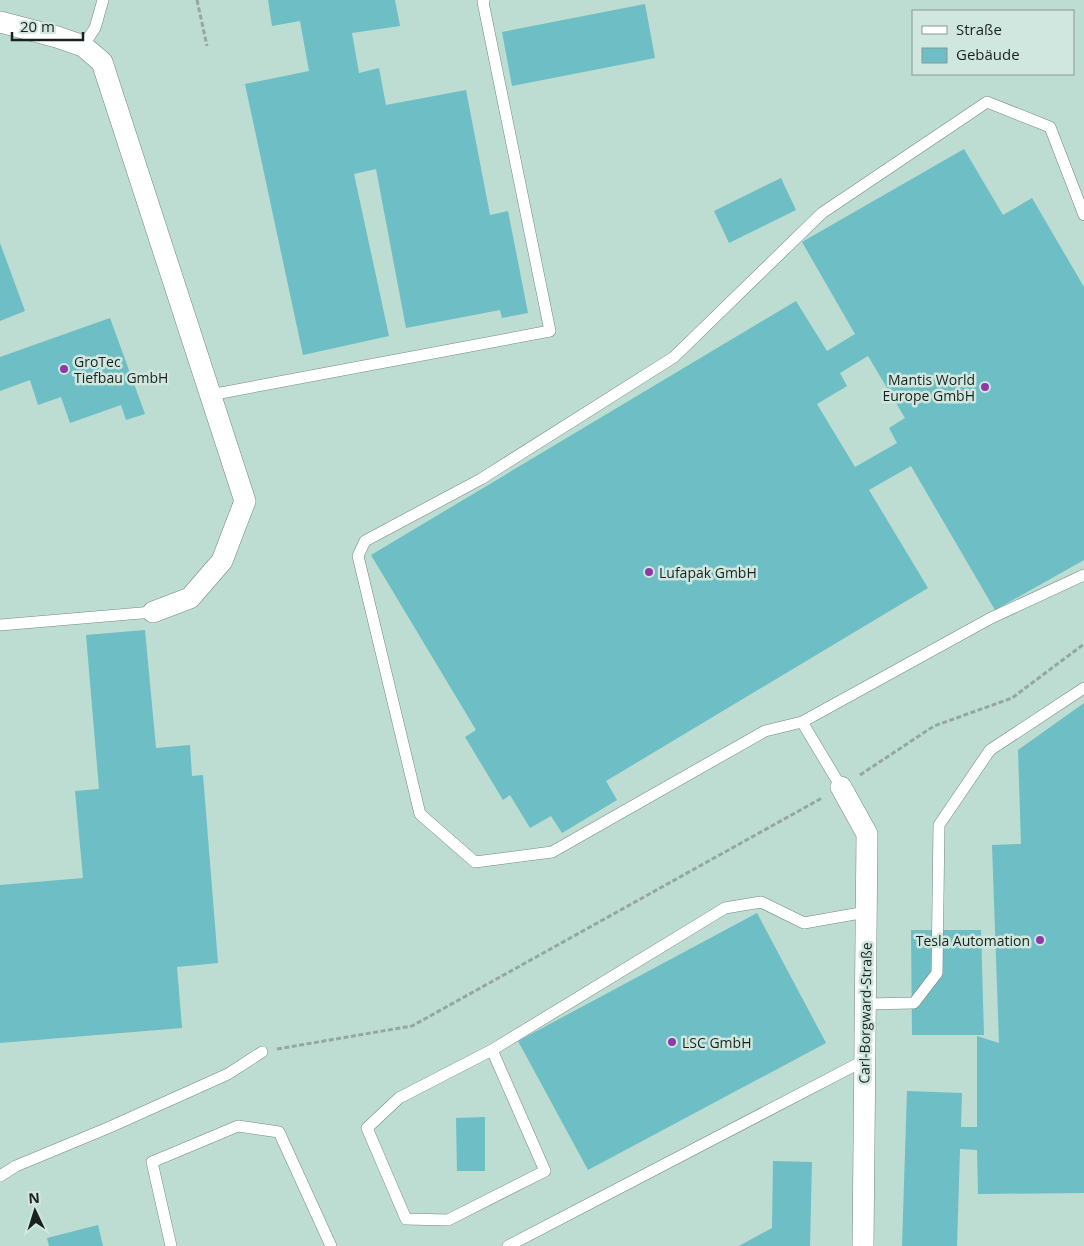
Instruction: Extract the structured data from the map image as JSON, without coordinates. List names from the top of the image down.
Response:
{
  "streets": {
    "street": ["Carl-Borgward-Straße"]
  },
  "places": [
    "GroTec Tiefbau GmbH",
    "Mantis World Europe GmbH",
    "Lufapak GmbH",
    "Tesla Automation",
    "LSC GmbH"
  ],
  "legend": ["Straße", "Gebäude"],
  "scale_bar": "20 m",
  "north": "top"
}
